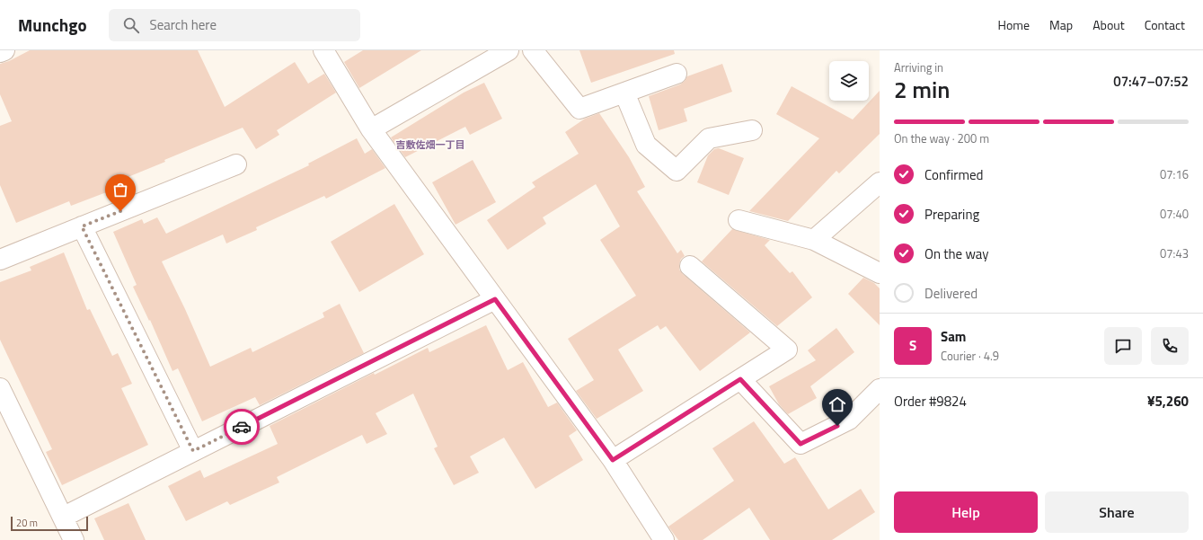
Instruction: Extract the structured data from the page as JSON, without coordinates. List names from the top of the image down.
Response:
{
  "districts": ["吉敷佐畑一丁目"],
  "scale_bar": "20 m",
  "page": {
    "header": "Munchgo",
    "search": "Search here",
    "nav": [
      "Home",
      "Map",
      "About",
      "Contact"
    ],
    "heading": ["2 min", "Arriving in", "07:47–07:52"],
    "panel": [
      "Sam",
      "Courier · 4.9",
      "Order #9824",
      "¥5,260"
    ],
    "bar": "On the way · 200 m",
    "list": [
      ["Confirmed", "07:16"],
      ["Preparing", "07:40"],
      ["On the way", "07:43"],
      "Delivered"
    ],
    "round": "S",
    "buttons": ["Help", "Share"],
    "scale": "20 m"
  }
}
